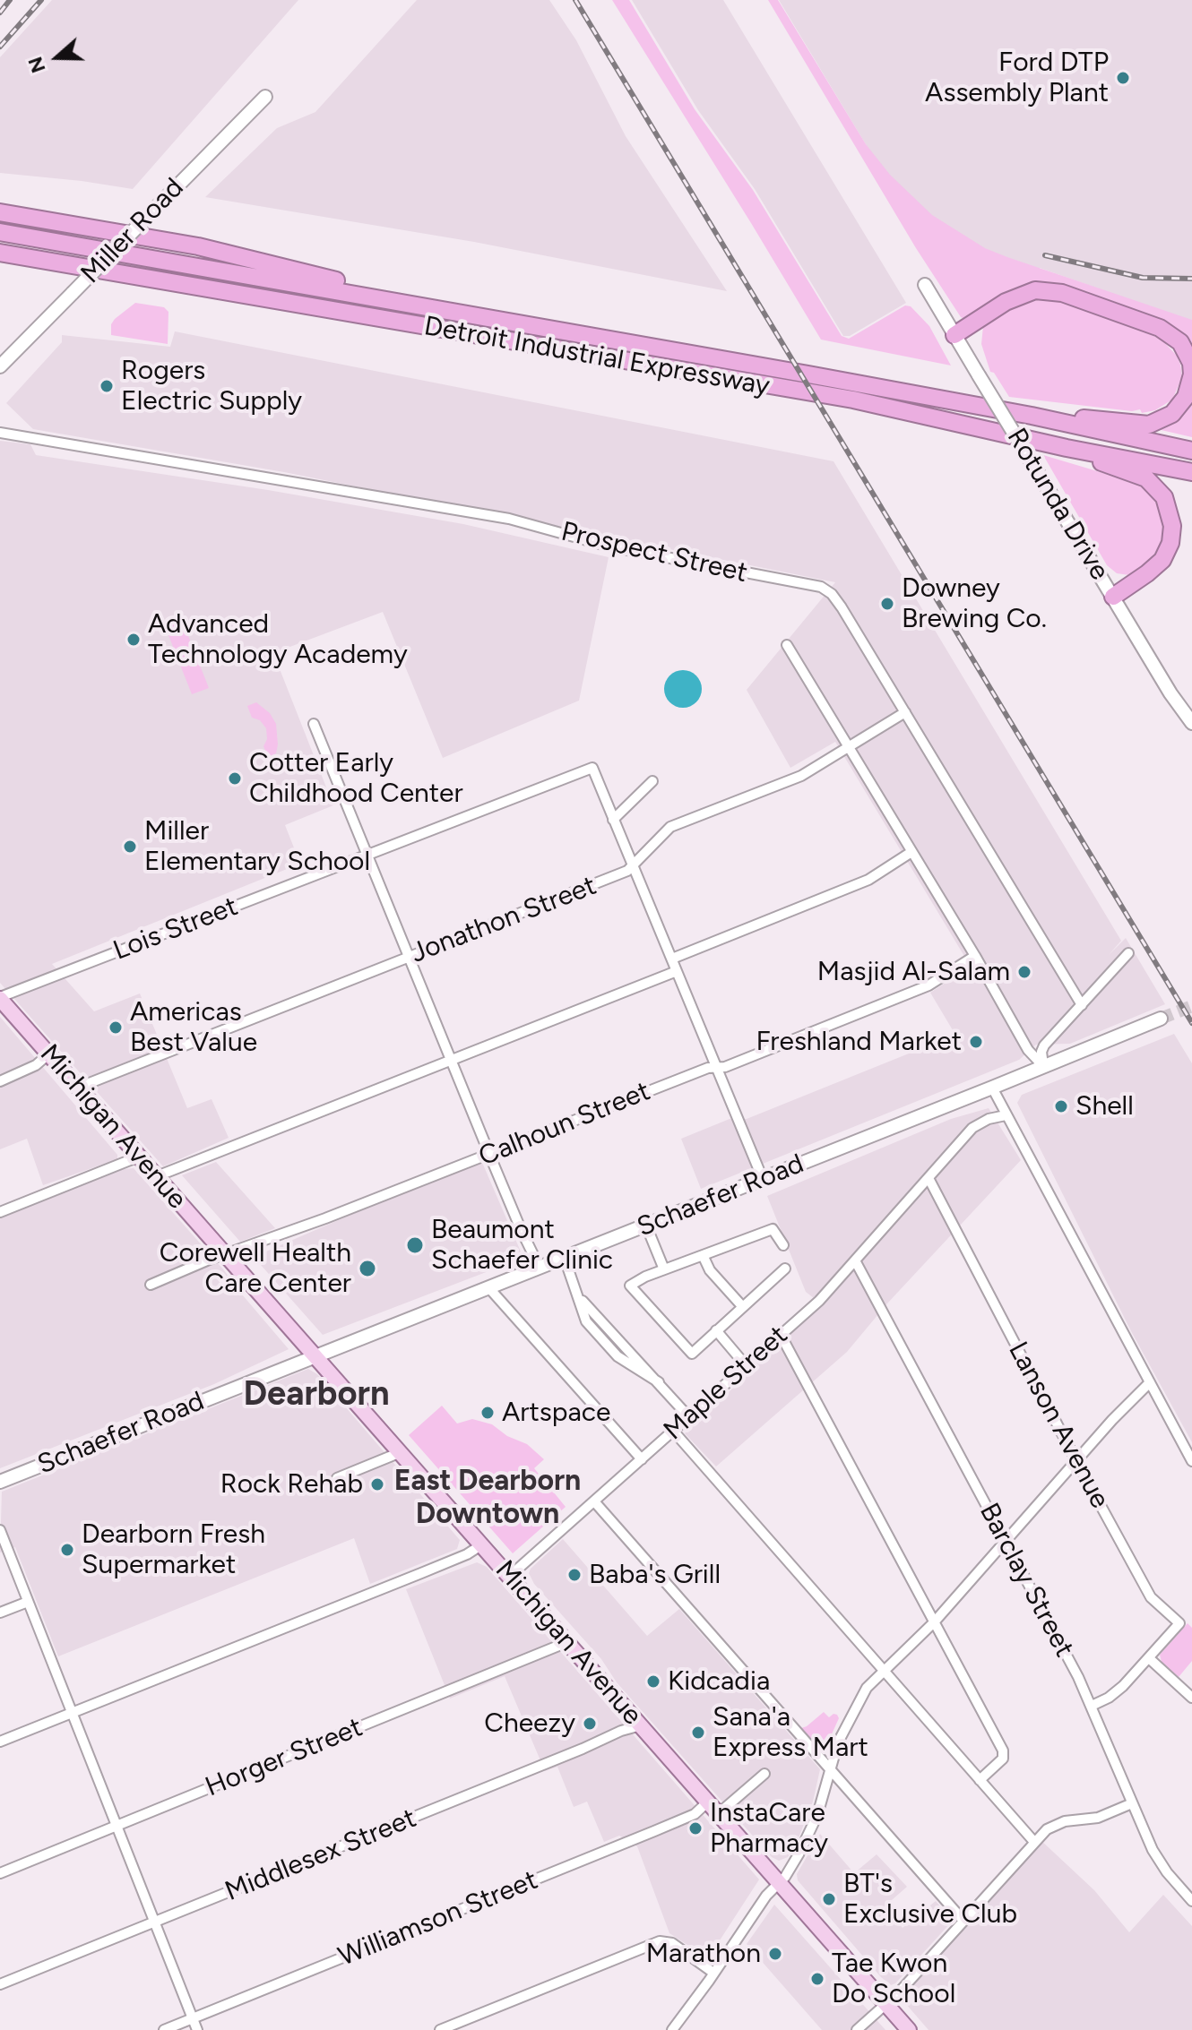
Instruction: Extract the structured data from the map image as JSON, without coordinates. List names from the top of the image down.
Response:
{
  "streets": {
    "highway": ["Detroit Industrial Expressway"],
    "main road": [
      "Miller Road",
      "Rotunda Drive",
      "Michigan Avenue",
      "Schaefer Road"
    ],
    "street": [
      "Prospect Street",
      "Jonathon Street",
      "Lois Street",
      "Calhoun Street",
      "Maple Street",
      "Lanson Avenue",
      "Barclay Street",
      "Horger Street",
      "Middlesex Street",
      "Williamson Street"
    ]
  },
  "crossings": [
    ["Prospect Street", "Jonathon Street"],
    ["Jonathon Street", "Michigan Avenue"],
    ["Lois Street", "Michigan Avenue"],
    ["Calhoun Street", "Michigan Avenue"],
    ["Michigan Avenue", "Schaefer Road"],
    ["Michigan Avenue", "Maple Street"],
    ["Michigan Avenue", "Horger Street"],
    ["Michigan Avenue", "Middlesex Street"],
    ["Michigan Avenue", "Williamson Street"],
    ["Maple Street", "Lanson Avenue"],
    ["Maple Street", "Barclay Street"],
    ["Lanson Avenue", "Barclay Street"]
  ],
  "districts": ["Dearborn", "East Dearborn Downtown"],
  "places": [
    "Ford DTP Assembly Plant",
    "Rogers Electric Supply",
    "Downey Brewing Co.",
    "Advanced Technology Academy",
    "Cotter Early Childhood Center",
    "Miller Elementary School",
    "Masjid Al-Salam",
    "Americas Best Value",
    "Freshland Market",
    "Shell",
    "Beaumont Schaefer Clinic",
    "Corewell Health Care Center",
    "Artspace",
    "Rock Rehab",
    "Dearborn Fresh Supermarket",
    "Baba's Grill",
    "Kidcadia",
    "Cheezy",
    "Sana'a Express Mart",
    "InstaCare Pharmacy",
    "BT's Exclusive Club",
    "Marathon",
    "Tae Kwon Do School"
  ],
  "north": "left"
}
